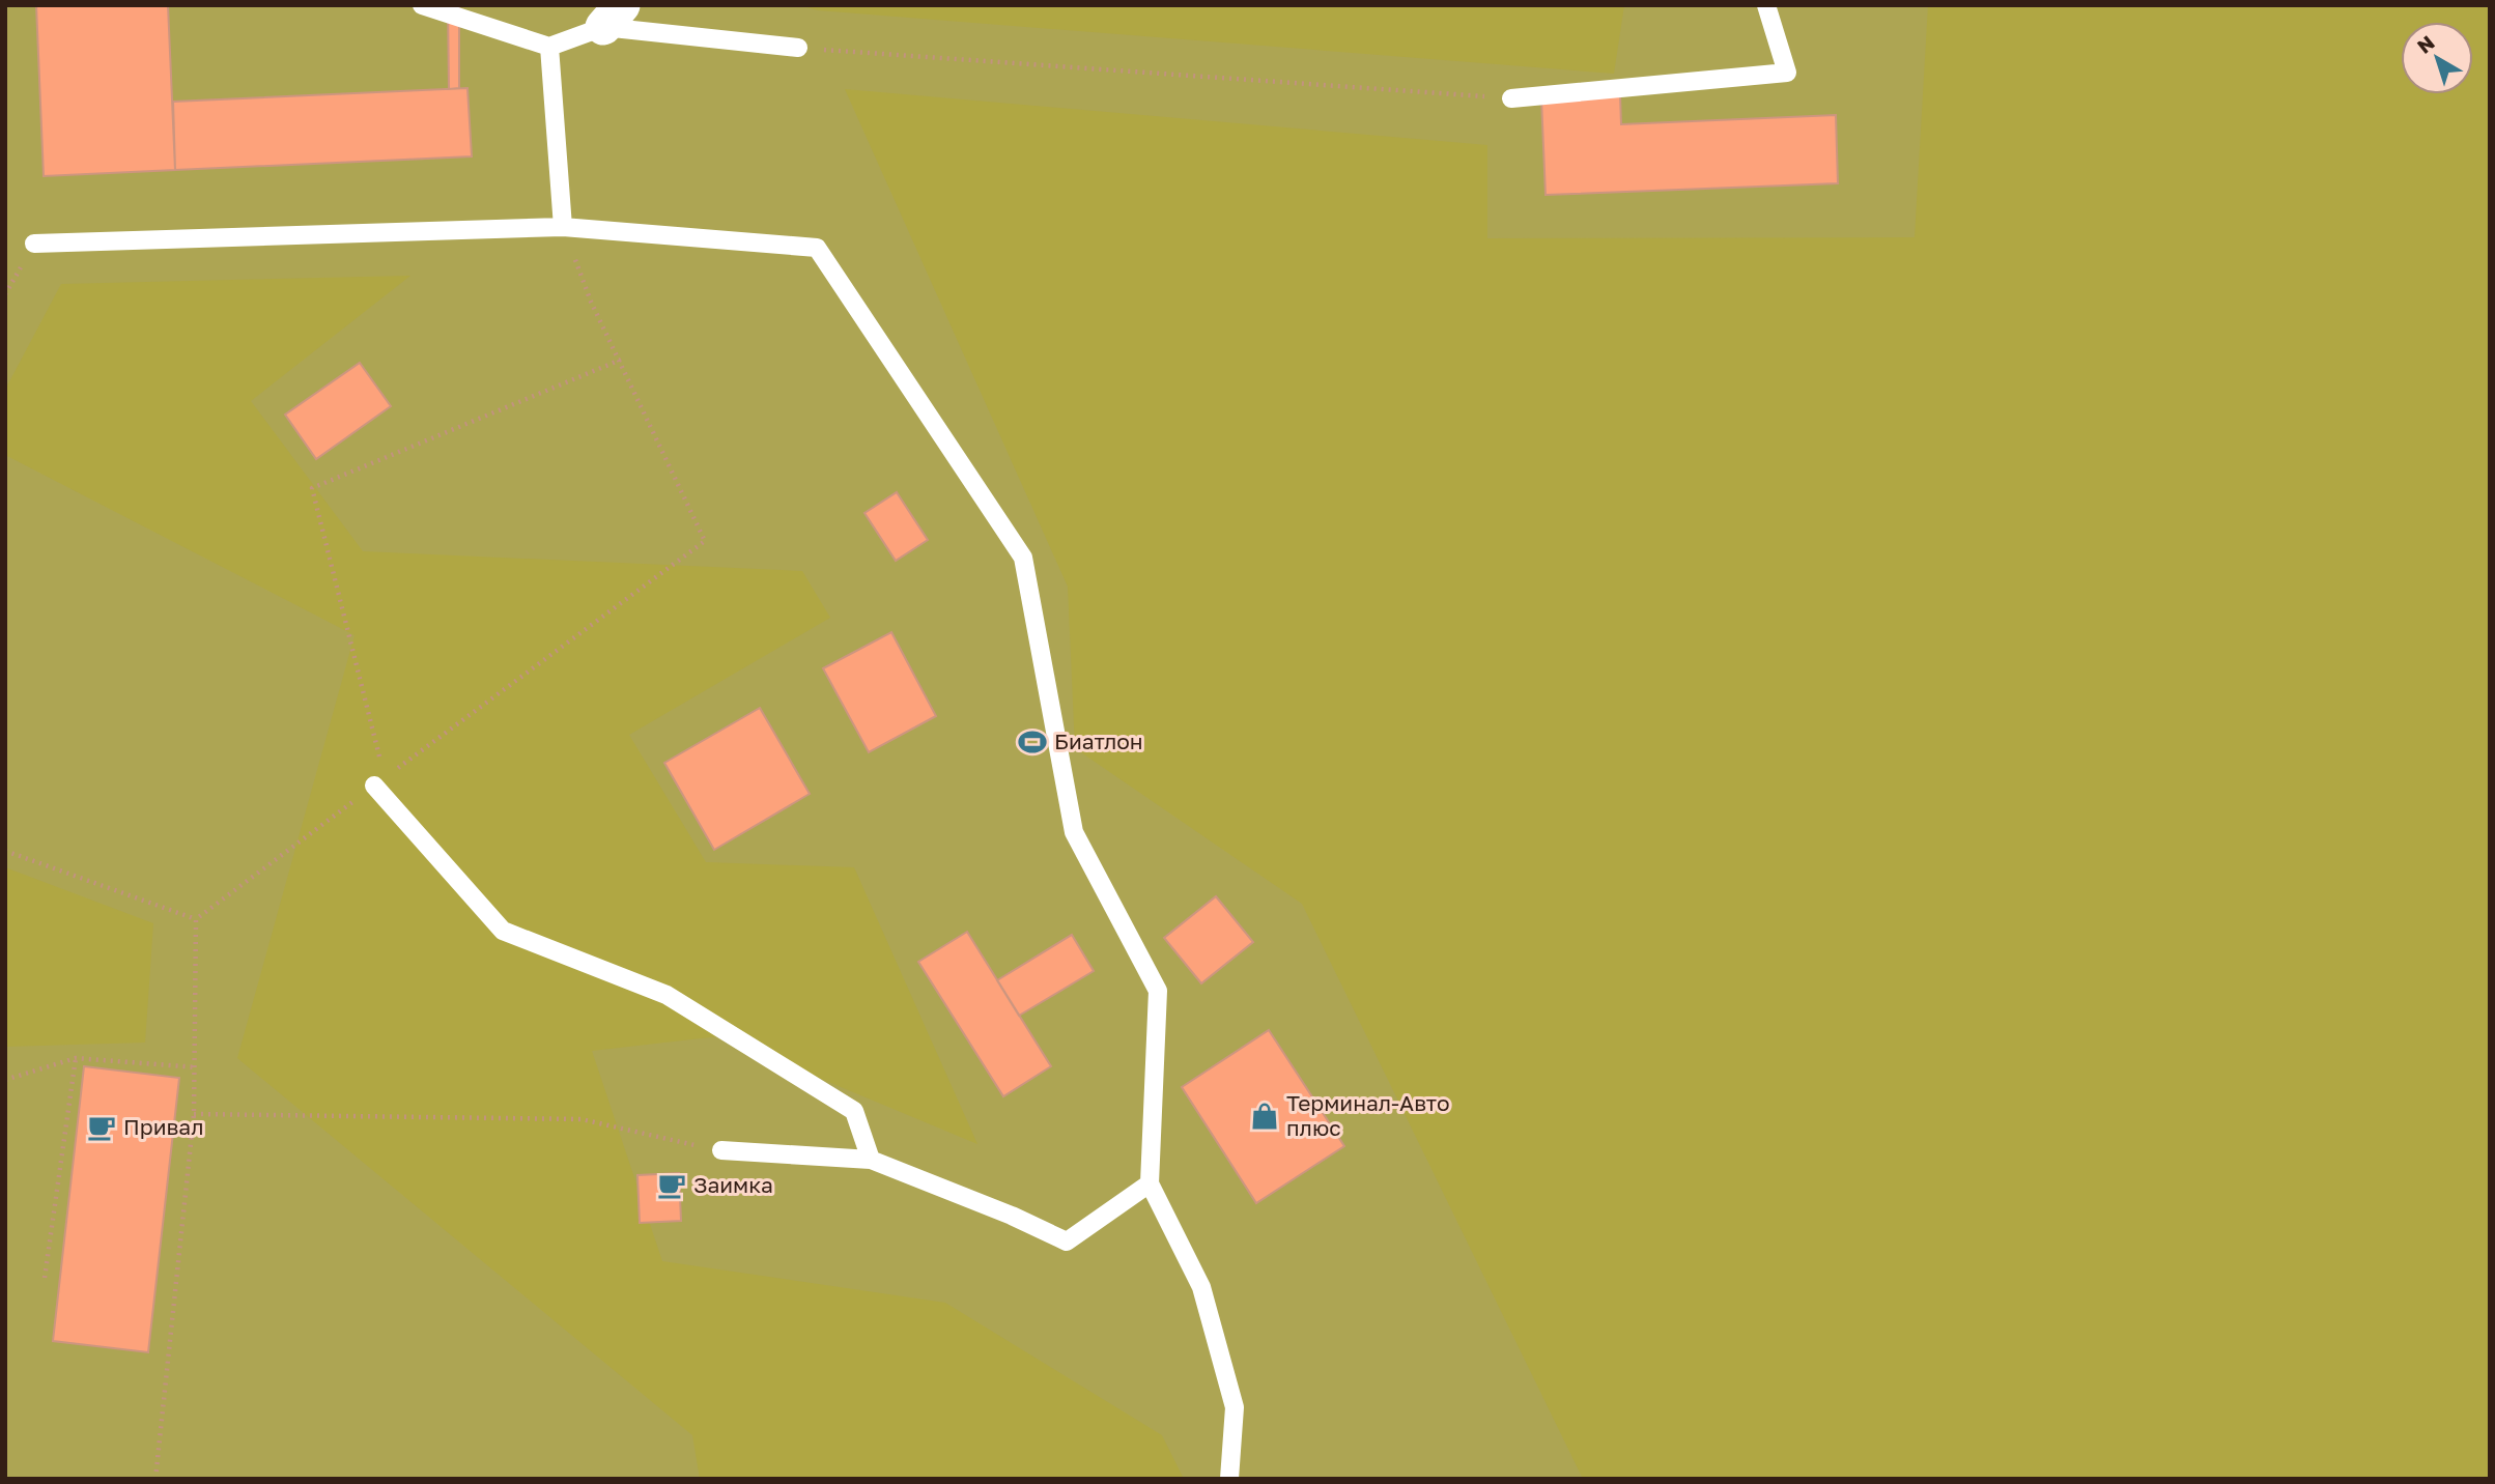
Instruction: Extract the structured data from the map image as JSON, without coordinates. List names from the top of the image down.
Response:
{
  "places": {
    "sports": ["Биатлон"],
    "shop": ["Терминал-Авто плюс"],
    "cafe": ["Привал", "Заимка"]
  },
  "north": "top left"
}
